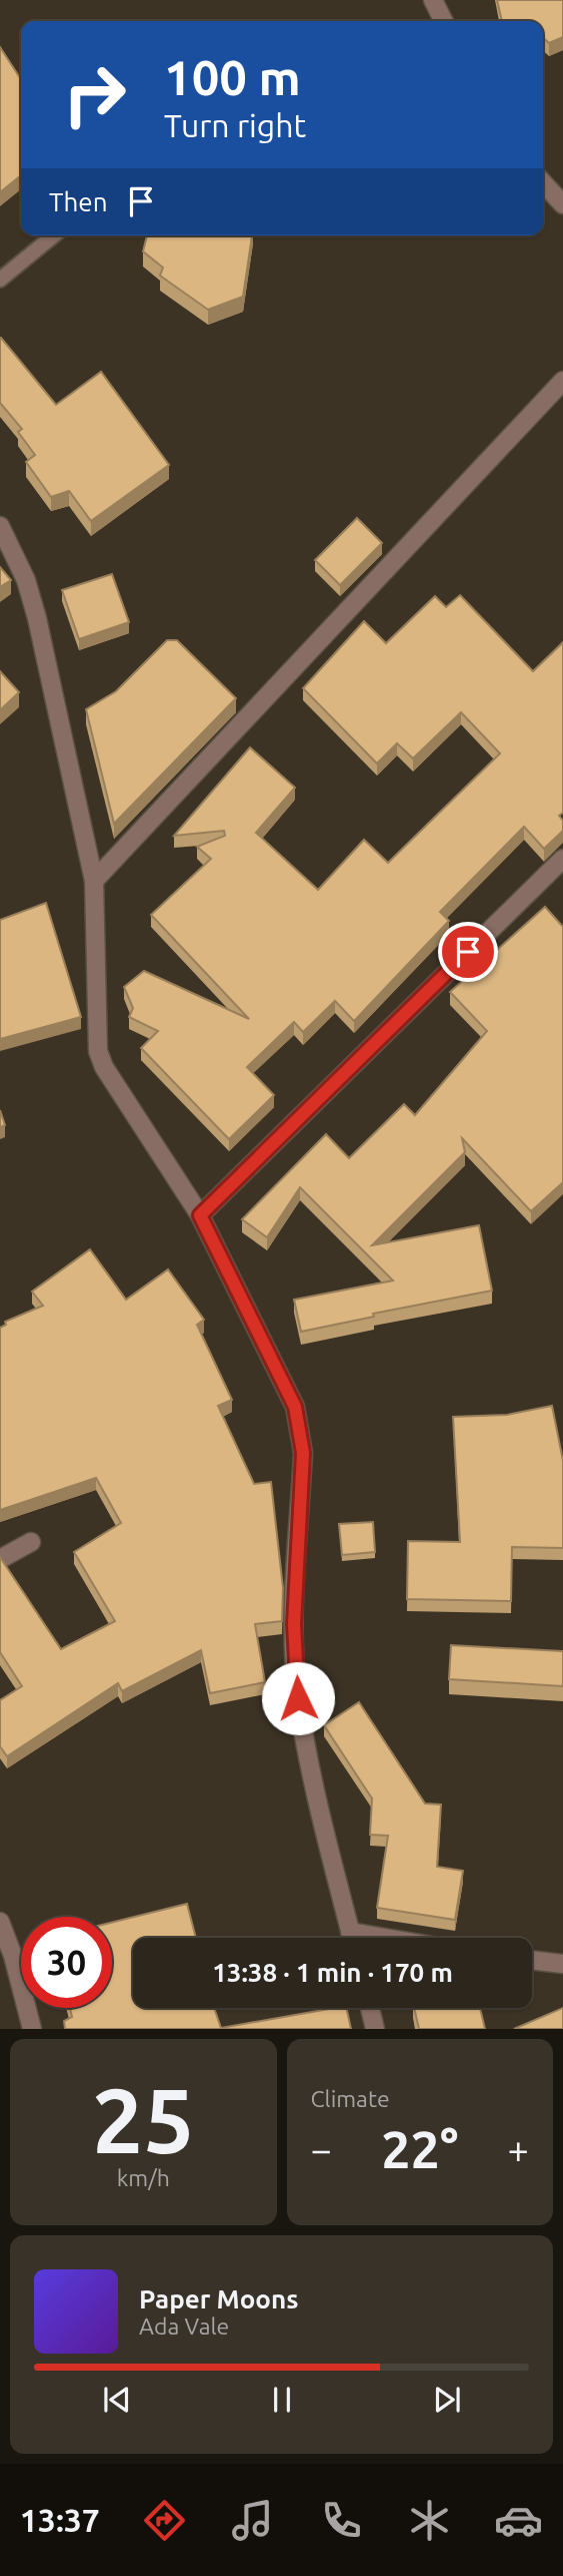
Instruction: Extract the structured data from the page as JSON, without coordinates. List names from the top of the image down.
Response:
{
  "page": {
    "turn": ["100 m", "Turn right"],
    "then": "Then",
    "limit": "30",
    "trip": "13:38 · 1 min · 170 m",
    "tile": [
      ["25", "km/h"],
      "Climate"
    ],
    "heat": ["−", "22°", "+"],
    "song": ["Paper Moons", "Ada Vale"],
    "tabs": "13:37"
  }
}
